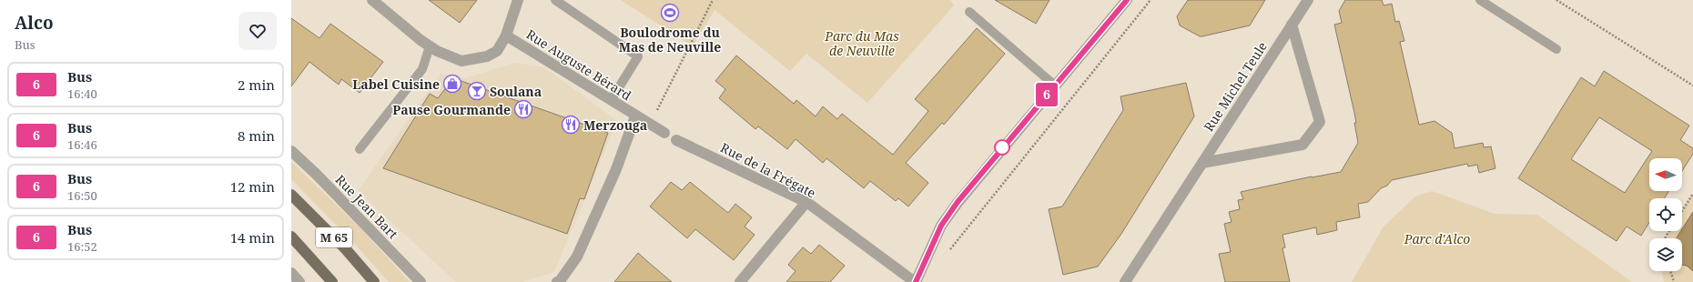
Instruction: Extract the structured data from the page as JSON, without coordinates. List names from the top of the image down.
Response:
{
  "streets": {
    "main road": ["M 65"],
    "street": [
      "Rue Auguste Bérard",
      "Rue Michel Teule",
      "Rue de la Frégate",
      "Rue Jean Bart"
    ]
  },
  "parks": ["Parc du Mas de Neuville", "Parc d'Alco"],
  "places": {
    "sports": ["Boulodrome du Mas de Neuville"],
    "shop": ["Label Cuisine"],
    "bar": ["Soulana"],
    "restaurant": ["Pause Gourmande", "Merzouga"]
  },
  "lines": ["bus line 6"],
  "north": "left",
  "page": {
    "heading": ["Alco", "Bus"],
    "on_map": "6",
    "list": [
      {
        "mark": "6",
        "name": "Bus",
        "note": "16:40",
        "value": "2 min"
      },
      {
        "mark": "6",
        "name": "Bus",
        "note": "16:46",
        "value": "8 min"
      },
      {
        "mark": "6",
        "name": "Bus",
        "note": "16:50",
        "value": "12 min"
      },
      {
        "mark": "6",
        "name": "Bus",
        "note": "16:52",
        "value": "14 min"
      }
    ]
  }
}
